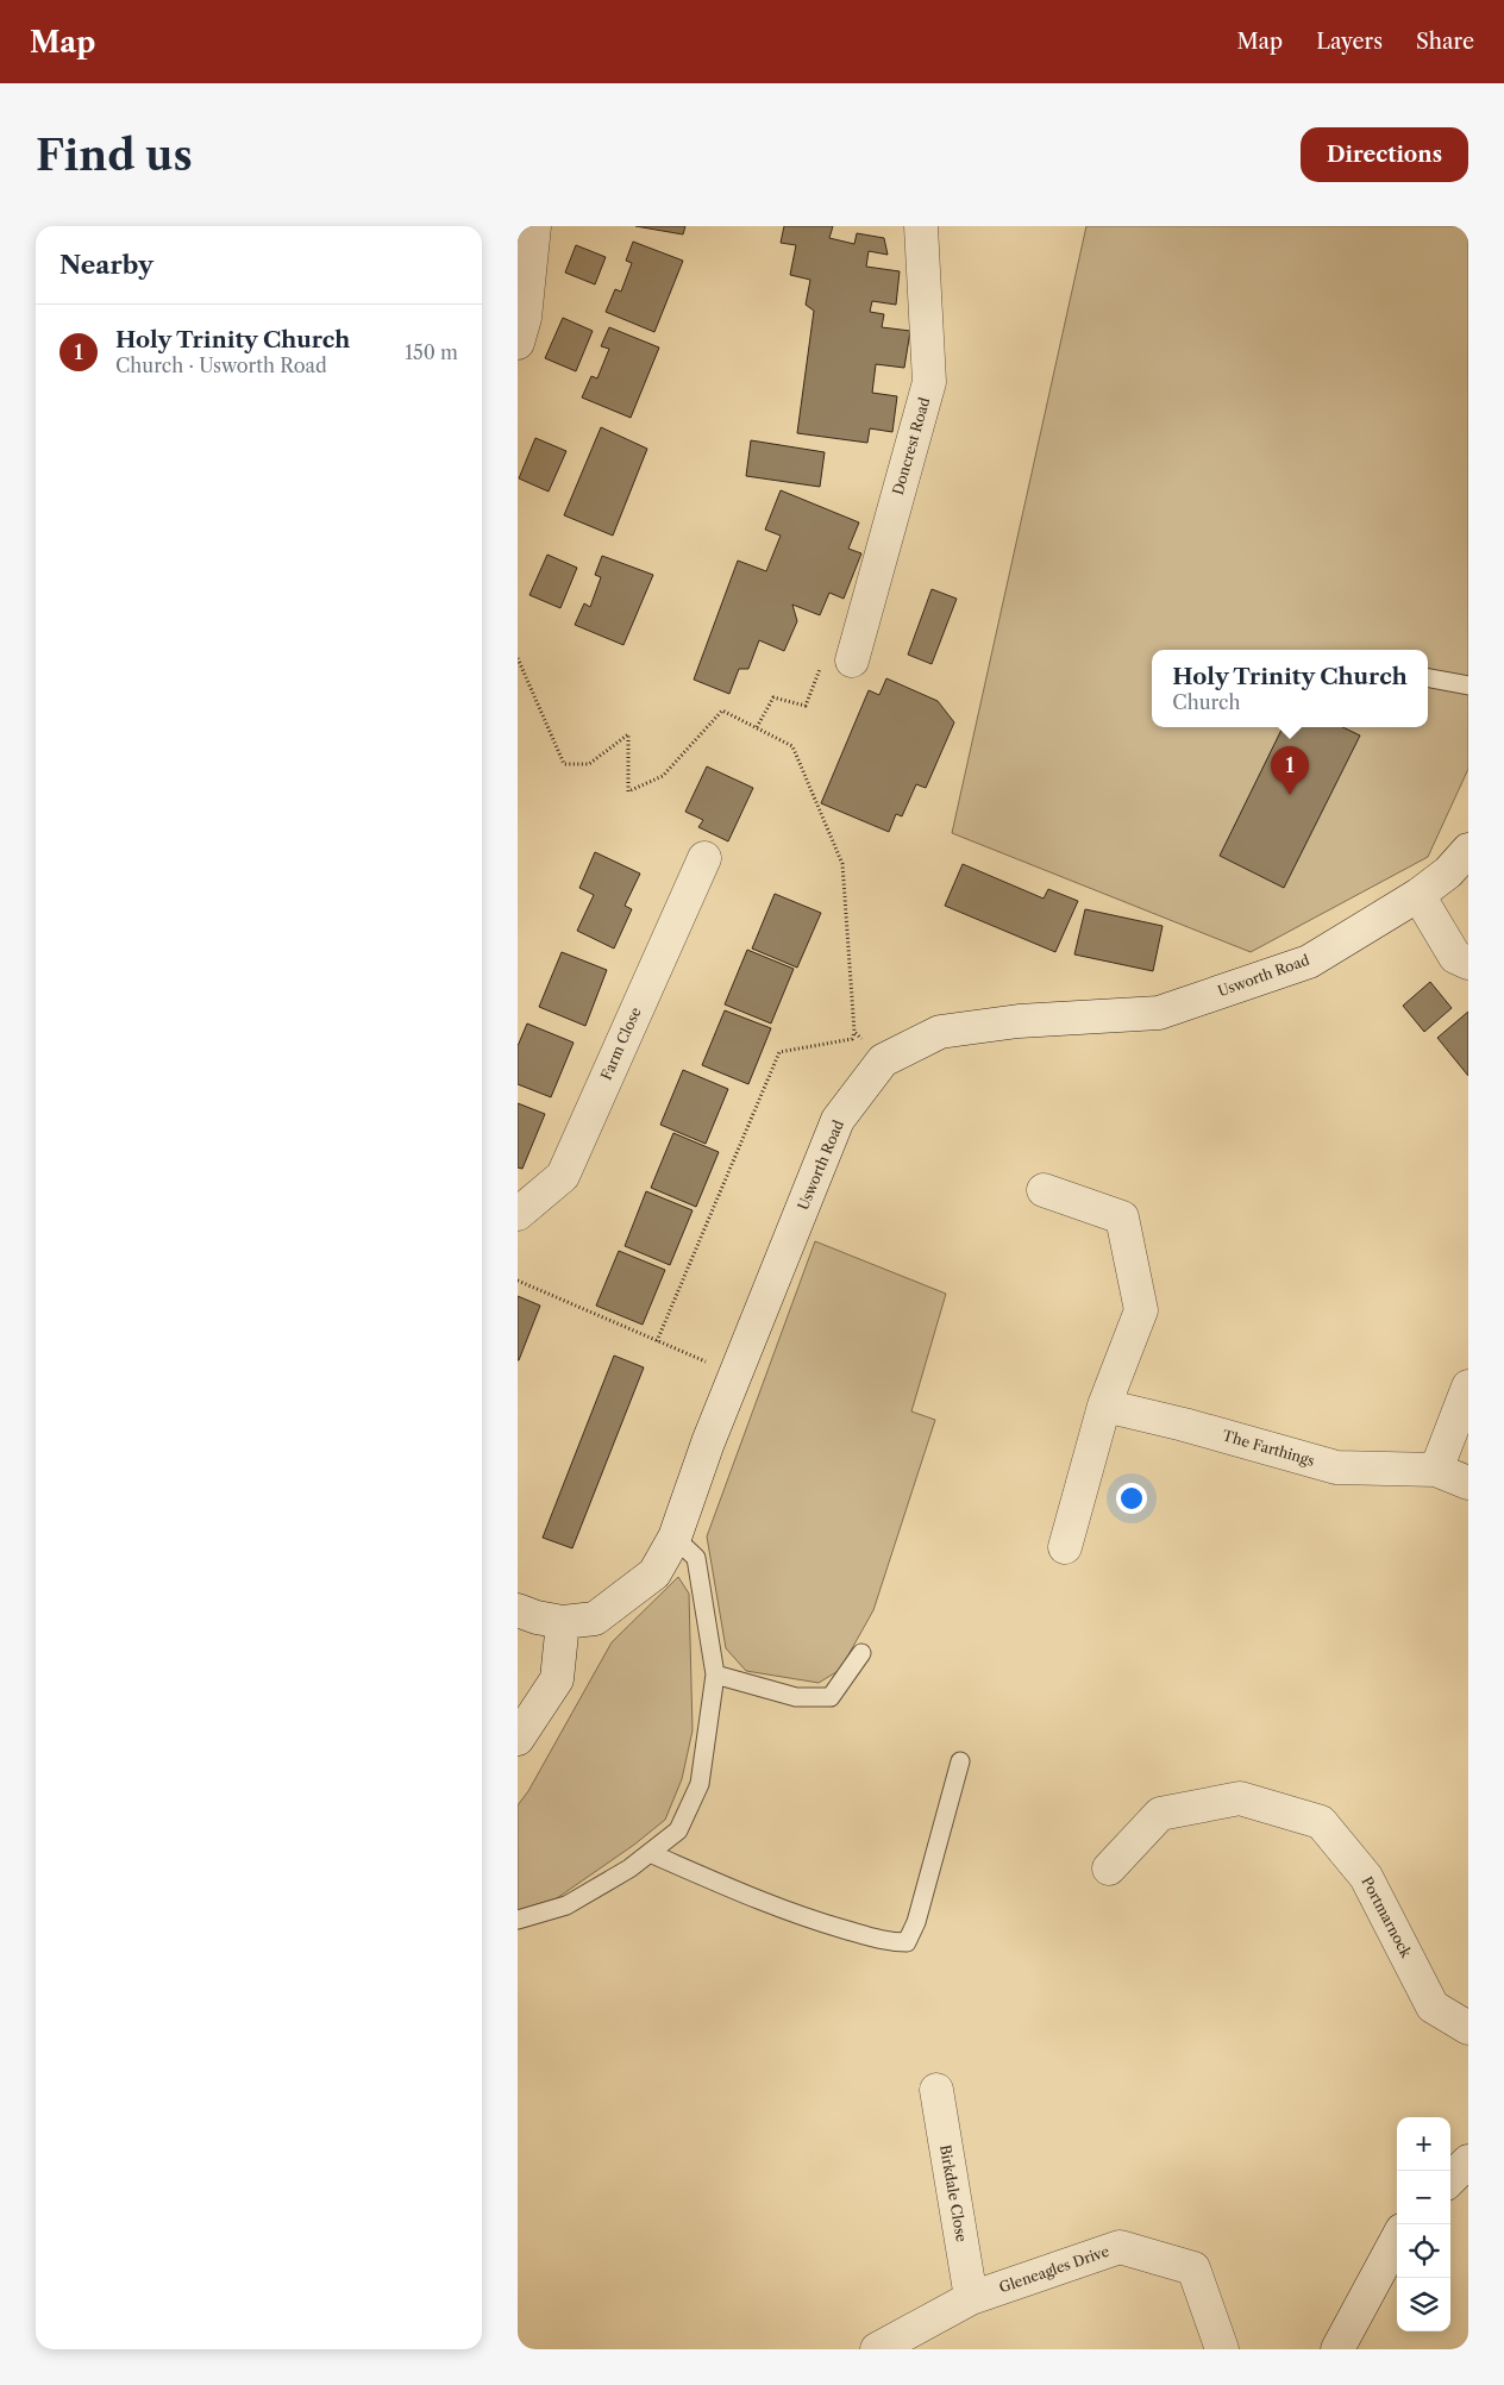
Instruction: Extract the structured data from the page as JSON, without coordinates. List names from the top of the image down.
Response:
{
  "streets": {
    "street": [
      "Doncrest Road",
      "Usworth Road",
      "Farm Close",
      "The Farthings",
      "Portmarnock",
      "Birkdale Close",
      "Gleneagles Drive"
    ]
  },
  "crossings": [
    ["Birkdale Close", "Gleneagles Drive"]
  ],
  "page": {
    "header": "Map",
    "nav": ["Map", "Layers", "Share"],
    "buttons": "Directions",
    "title": "Find us",
    "heading": "Nearby",
    "list": [
      {
        "mark": "1",
        "name": "Holy Trinity Church",
        "note": "Church · Usworth Road",
        "value": "150 m"
      }
    ],
    "popup": ["Holy Trinity Church", "Church"],
    "pins": "1",
    "map_buttons": ["+", "−"]
  }
}
